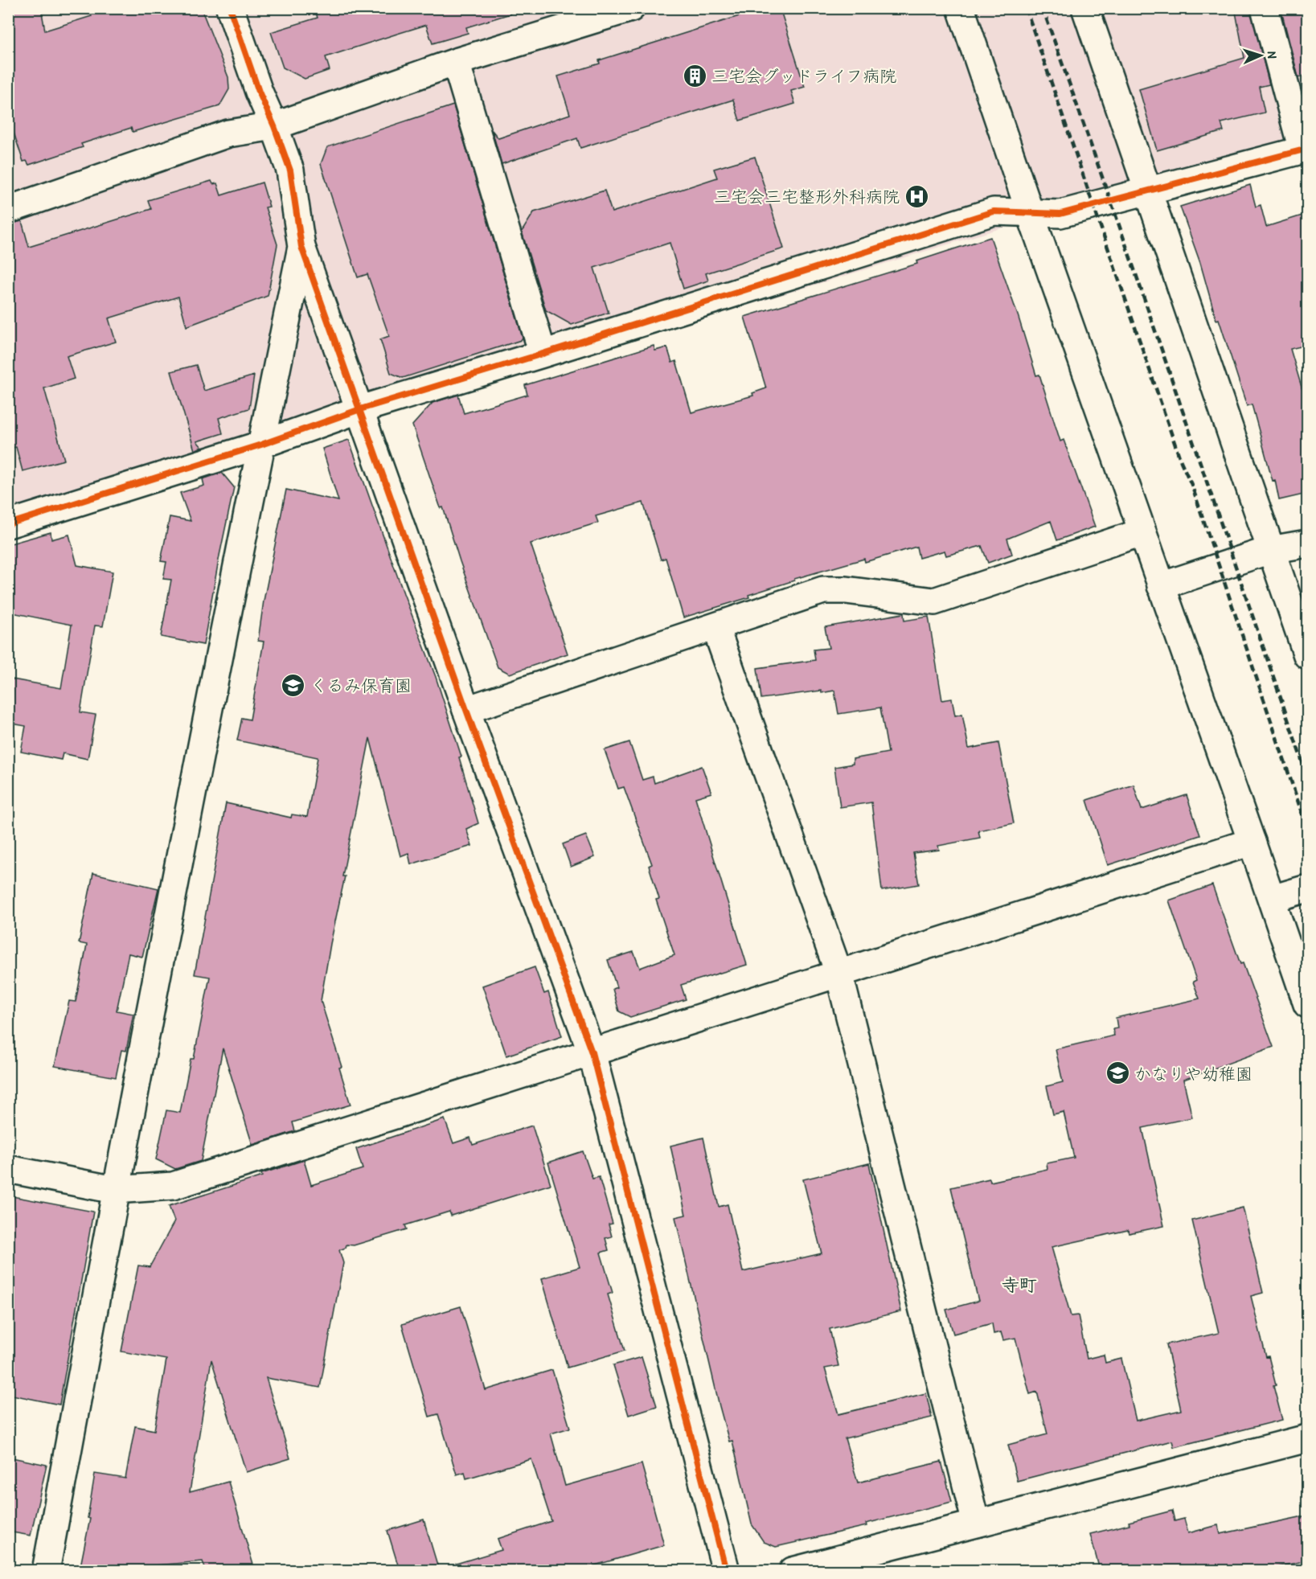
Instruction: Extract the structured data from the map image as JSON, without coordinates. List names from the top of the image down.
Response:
{
  "districts": ["寺町"],
  "places": {
    "building": ["三宅会グッドライフ病院"],
    "hospital": ["三宅会三宅整形外科病院"],
    "school or university": ["くるみ保育園", "かなりや幼稚園"]
  },
  "north": "right"
}
